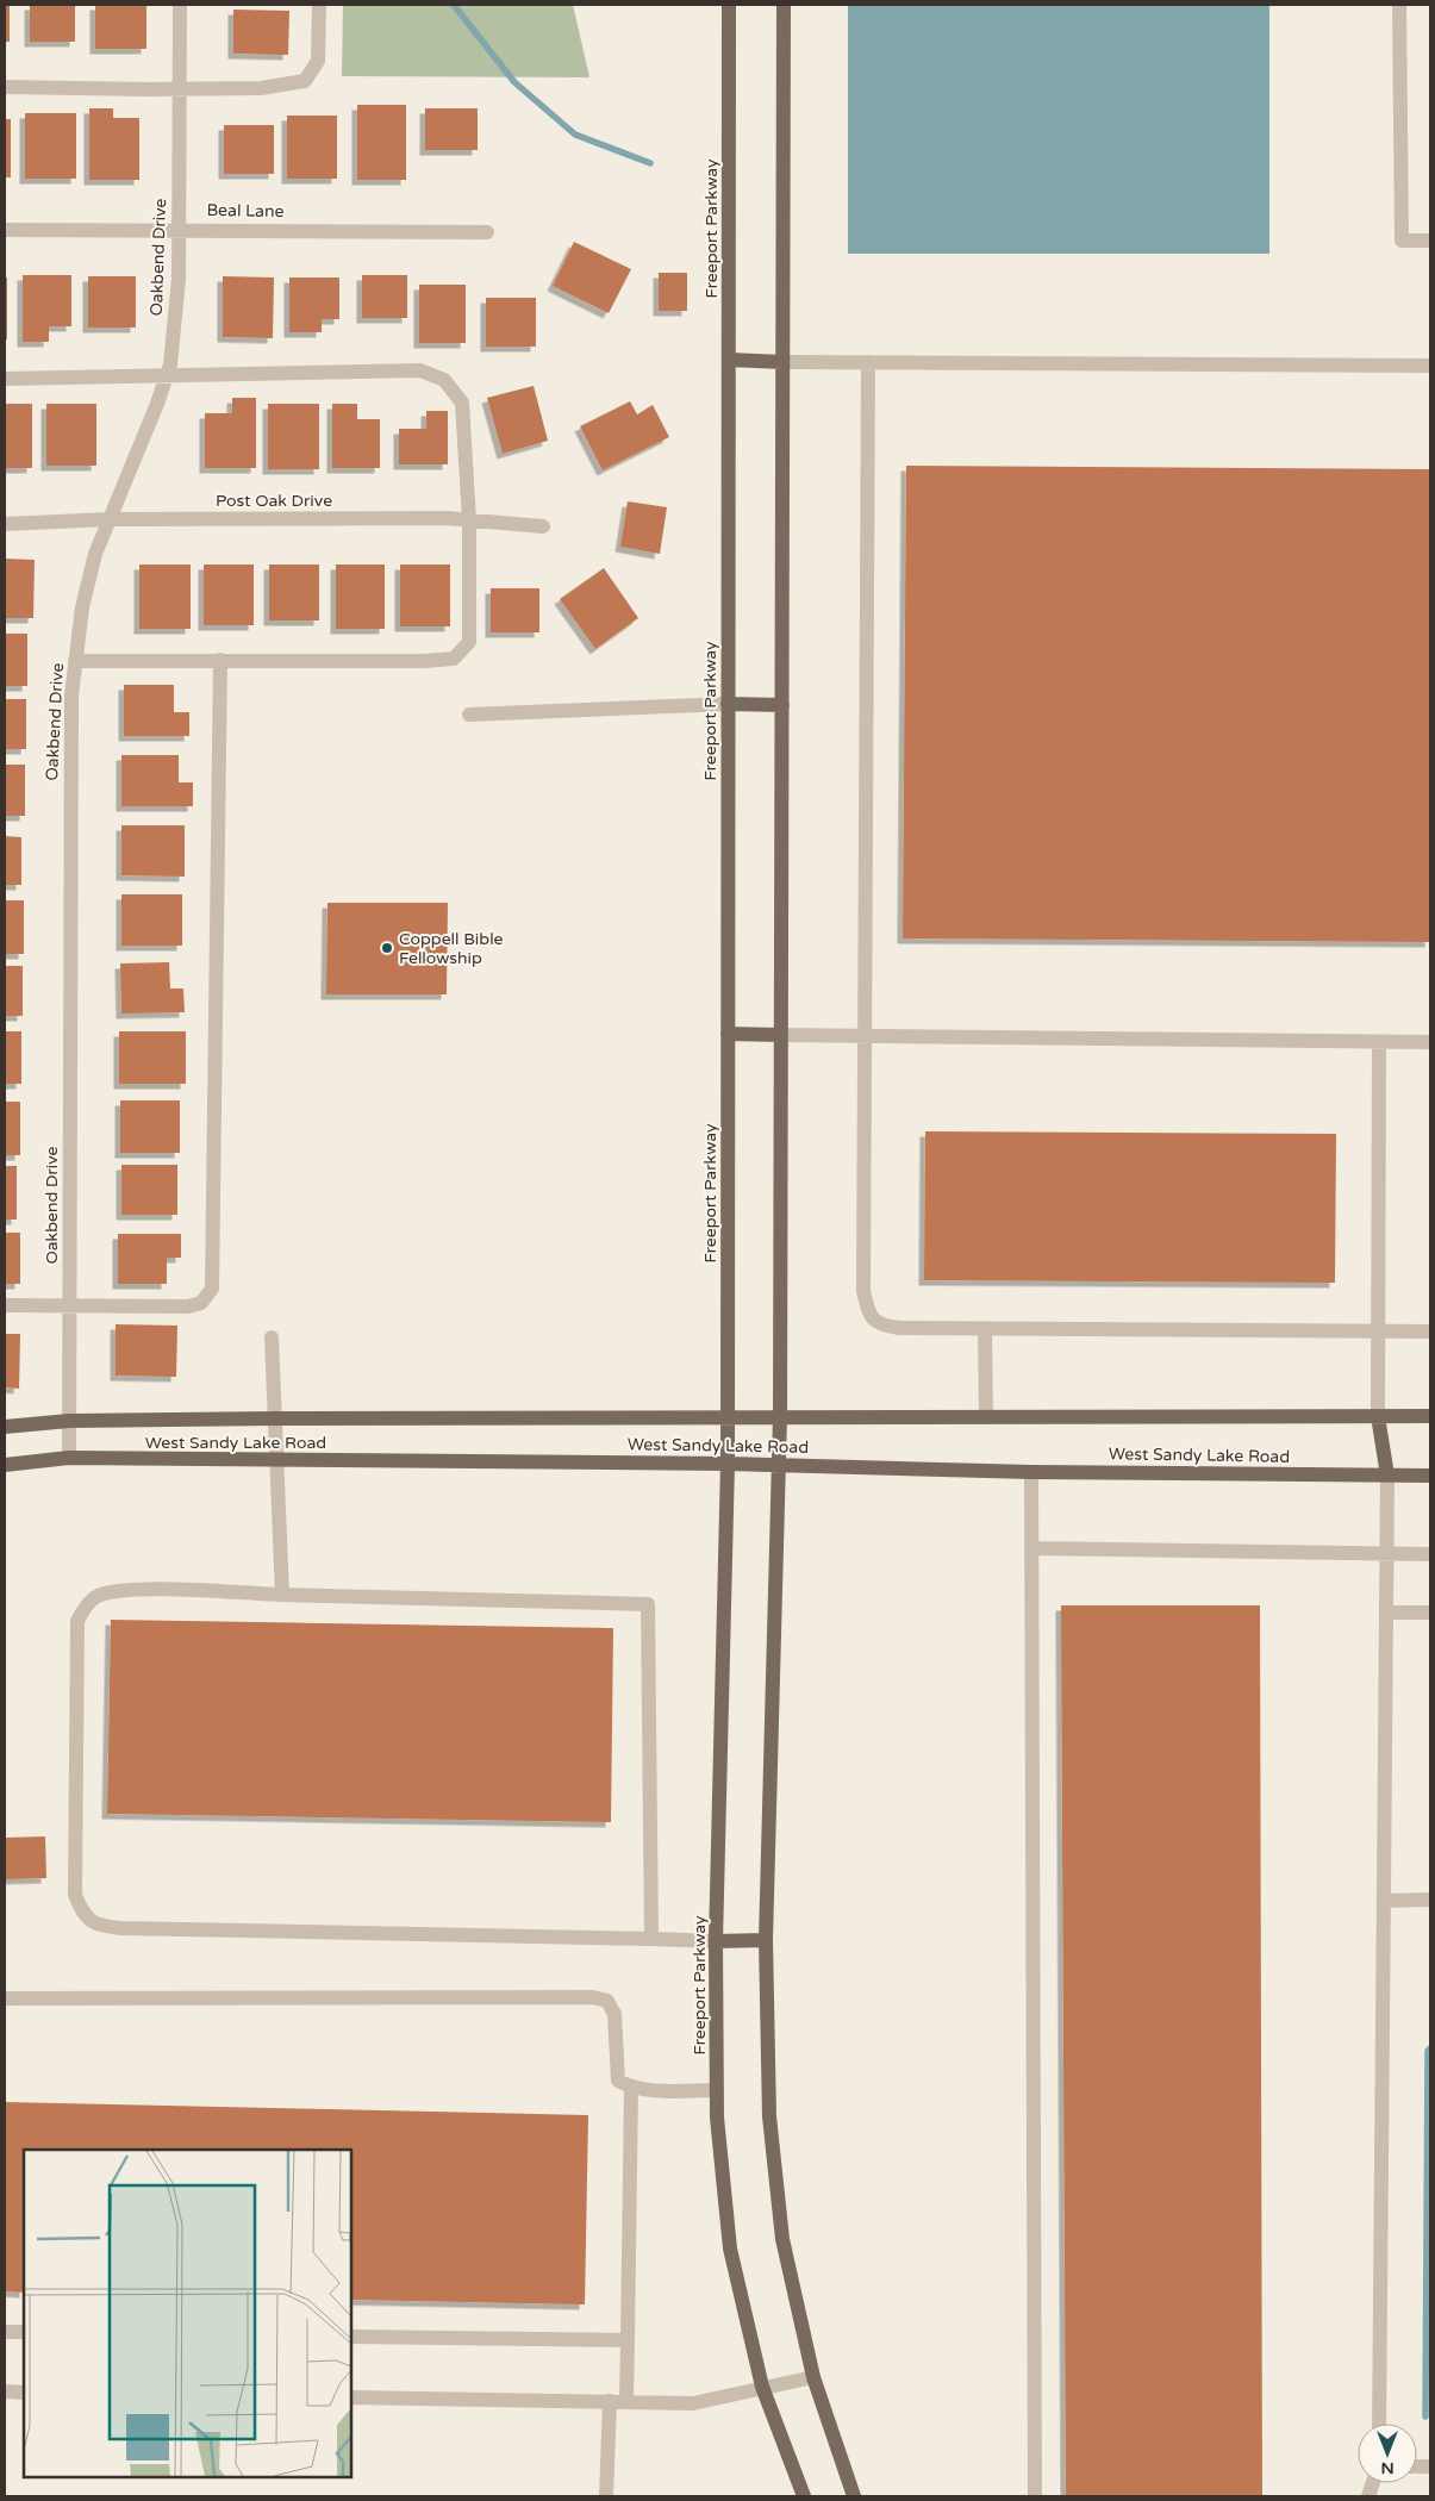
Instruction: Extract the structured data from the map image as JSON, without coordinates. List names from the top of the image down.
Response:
{
  "streets": {
    "main road": ["Freeport Parkway", "West Sandy Lake Road"],
    "street": ["Beal Lane", "Oakbend Drive", "Post Oak Drive"]
  },
  "crossings": [
    ["Beal Lane", "Oakbend Drive"],
    ["Freeport Parkway", "West Sandy Lake Road"],
    ["Oakbend Drive", "Post Oak Drive"],
    ["Oakbend Drive", "West Sandy Lake Road"]
  ],
  "places": ["Coppell Bible Fellowship"],
  "north": "bottom"
}
